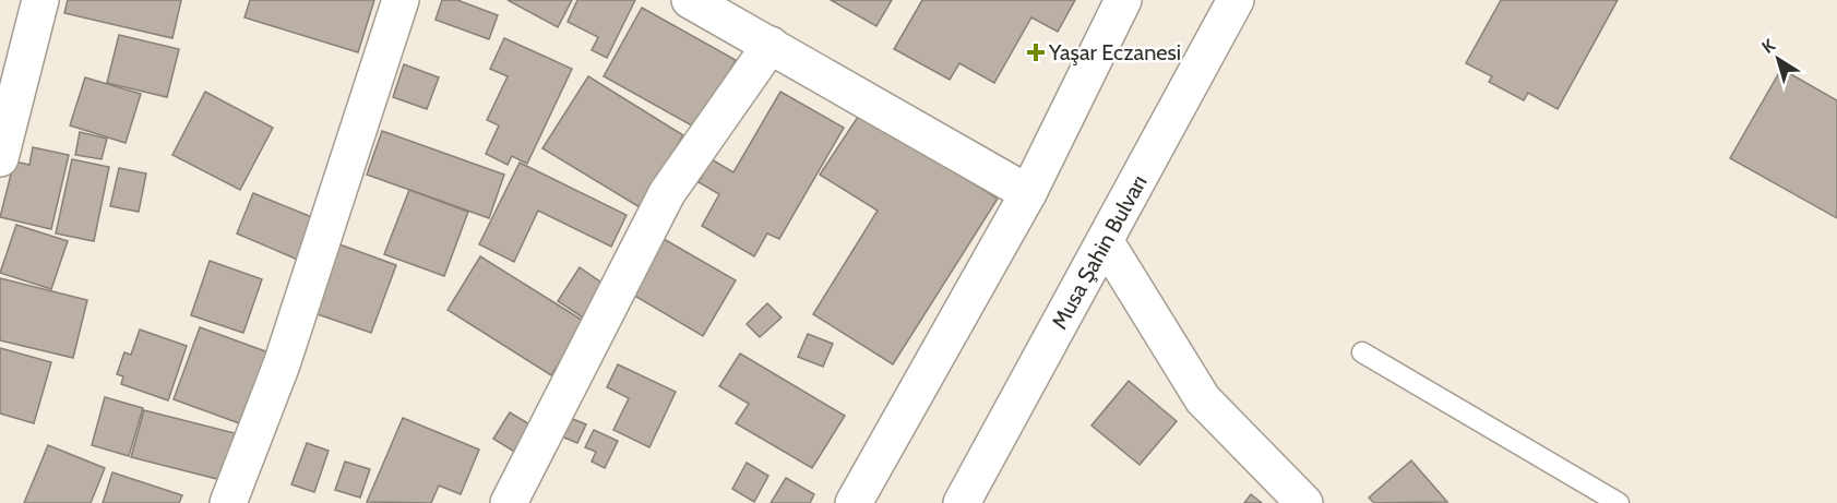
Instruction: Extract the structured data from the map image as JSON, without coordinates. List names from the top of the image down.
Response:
{
  "streets": {
    "street": ["Musa Şahin Bulvarı"]
  },
  "places": {
    "health": ["Yaşar Eczanesi"]
  },
  "north": "top left"
}
